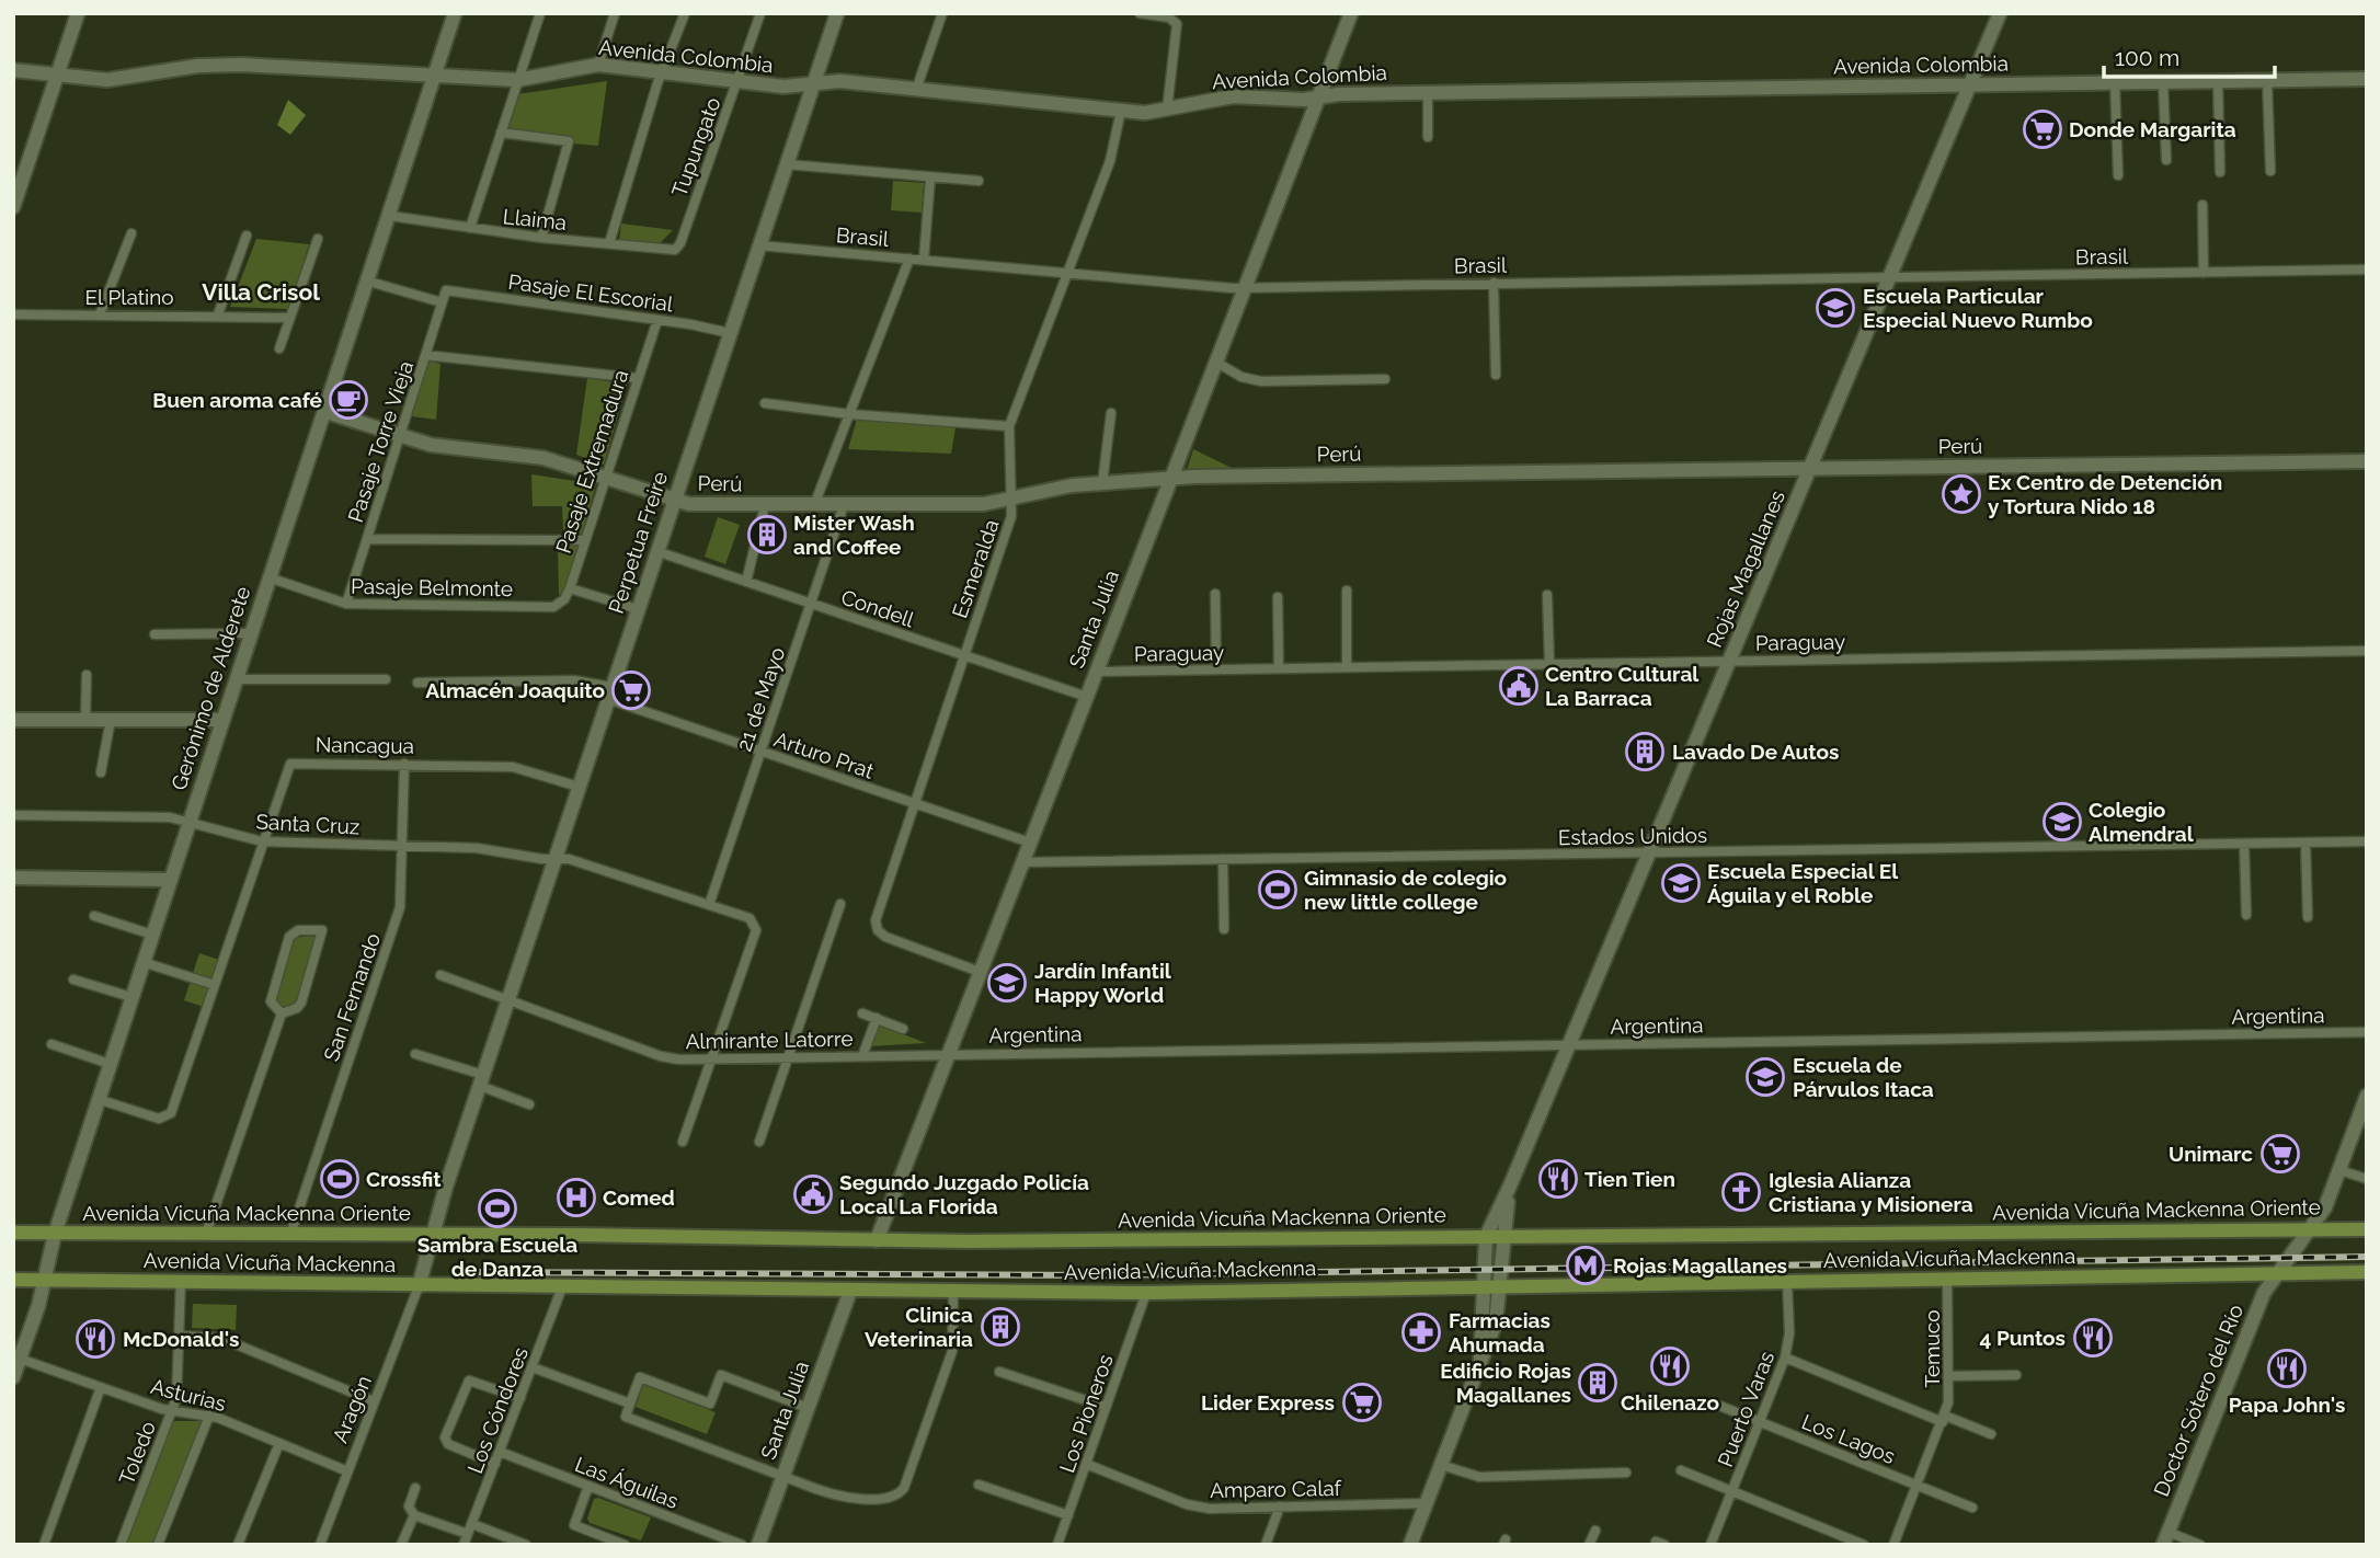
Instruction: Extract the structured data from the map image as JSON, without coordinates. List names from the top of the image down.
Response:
{
  "streets": {
    "main road": [
      "Avenida Colombia",
      "Perú",
      "Perpetua Freire",
      "Rojas Magallanes",
      "Santa Julia",
      "Gerónimo de Alderete",
      "Avenida Vicuña Mackenna Oriente",
      "Avenida Vicuña Mackenna",
      "Doctor Sótero del Río"
    ],
    "street": [
      "Tupungato",
      "Llaima",
      "Brasil",
      "Pasaje El Escorial",
      "El Platino",
      "Pasaje Torre Vieja",
      "Pasaje Extremadura",
      "Esmeralda",
      "Pasaje Belmonte",
      "Condell",
      "Paraguay",
      "21 de Mayo",
      "Nancagua",
      "Arturo Prat",
      "Santa Cruz",
      "Estados Unidos",
      "San Fernando",
      "Argentina",
      "Almirante Latorre",
      "Temuco",
      "Asturias",
      "Aragón",
      "Puerto Varas",
      "Los Cóndores",
      "Los Pioneros",
      "Los Lagos",
      "Toledo",
      "Las Águilas",
      "Amparo Calaf"
    ]
  },
  "crossings": [
    ["Avenida Colombia", "Tupungato"],
    ["Avenida Colombia", "Perpetua Freire"],
    ["Avenida Colombia", "Esmeralda"],
    ["Avenida Colombia", "Rojas Magallanes"],
    ["Avenida Colombia", "Santa Julia"],
    ["Avenida Colombia", "Gerónimo de Alderete"],
    ["Tupungato", "Llaima"],
    ["Llaima", "Gerónimo de Alderete"],
    ["Brasil", "Perpetua Freire"],
    ["Brasil", "Esmeralda"],
    ["Brasil", "Rojas Magallanes"],
    ["Brasil", "Santa Julia"],
    ["Pasaje El Escorial", "Pasaje Torre Vieja"],
    ["Pasaje El Escorial", "Pasaje Extremadura"],
    ["Pasaje El Escorial", "Perpetua Freire"],
    ["Pasaje Torre Vieja", "Perú"],
    ["Pasaje Torre Vieja", "Pasaje Belmonte"],
    ["Perú", "Pasaje Extremadura"],
    ["Perú", "Perpetua Freire"],
    ["Perú", "Esmeralda"],
    ["Perú", "Rojas Magallanes"],
    ["Perú", "Santa Julia"],
    ["Perú", "Gerónimo de Alderete"],
    ["Perú", "21 de Mayo"],
    ["Pasaje Extremadura", "Pasaje Belmonte"],
    ["Perpetua Freire", "Condell"],
    ["Perpetua Freire", "Nancagua"],
    ["Perpetua Freire", "Arturo Prat"],
    ["Perpetua Freire", "Santa Cruz"],
    ["Perpetua Freire", "Almirante Latorre"],
    ["Perpetua Freire", "Avenida Vicuña Mackenna Oriente"],
    ["Perpetua Freire", "Avenida Vicuña Mackenna"],
    ["Perpetua Freire", "Aragón"],
    ["Esmeralda", "Condell"],
    ["Esmeralda", "Santa Julia"],
    ["Esmeralda", "Arturo Prat"],
    ["Rojas Magallanes", "Paraguay"],
    ["Rojas Magallanes", "Estados Unidos"],
    ["Rojas Magallanes", "Argentina"],
    ["Rojas Magallanes", "Avenida Vicuña Mackenna Oriente"],
    ["Rojas Magallanes", "Avenida Vicuña Mackenna"],
    ["Rojas Magallanes", "Amparo Calaf"],
    ["Pasaje Belmonte", "Gerónimo de Alderete"],
    ["Condell", "Santa Julia"],
    ["Condell", "21 de Mayo"],
    ["Santa Julia", "Paraguay"],
    ["Santa Julia", "Arturo Prat"],
    ["Santa Julia", "Estados Unidos"],
    ["Santa Julia", "Argentina"],
    ["Santa Julia", "Almirante Latorre"],
    ["Santa Julia", "Avenida Vicuña Mackenna Oriente"],
    ["Santa Julia", "Avenida Vicuña Mackenna"],
    ["Gerónimo de Alderete", "Nancagua"],
    ["Gerónimo de Alderete", "Santa Cruz"],
    ["Gerónimo de Alderete", "Avenida Vicuña Mackenna Oriente"],
    ["Gerónimo de Alderete", "Avenida Vicuña Mackenna"],
    ["Gerónimo de Alderete", "Asturias"],
    ["21 de Mayo", "Arturo Prat"],
    ["21 de Mayo", "Santa Cruz"],
    ["Nancagua", "Santa Cruz"],
    ["Nancagua", "San Fernando"],
    ["Santa Cruz", "San Fernando"],
    ["Santa Cruz", "Almirante Latorre"],
    ["San Fernando", "Avenida Vicuña Mackenna Oriente"],
    ["Argentina", "Almirante Latorre"],
    ["Avenida Vicuña Mackenna Oriente", "Doctor Sótero del Río"],
    ["Avenida Vicuña Mackenna", "Temuco"],
    ["Avenida Vicuña Mackenna", "Doctor Sótero del Río"],
    ["Avenida Vicuña Mackenna", "Aragón"],
    ["Avenida Vicuña Mackenna", "Puerto Varas"],
    ["Avenida Vicuña Mackenna", "Los Cóndores"],
    ["Avenida Vicuña Mackenna", "Los Pioneros"],
    ["Avenida Vicuña Mackenna", "Toledo"],
    ["Temuco", "Los Lagos"],
    ["Asturias", "Aragón"],
    ["Asturias", "Toledo"],
    ["Puerto Varas", "Los Lagos"],
    ["Los Cóndores", "Las Águilas"],
    ["Los Pioneros", "Amparo Calaf"]
  ],
  "districts": ["Villa Crisol"],
  "places": {
    "supermarket": [
      "Donde Margarita",
      "Almacén Joaquito",
      "Unimarc",
      "Lider Express"
    ],
    "school or university": [
      "Escuela Particular Especial Nuevo Rumbo",
      "Colegio Almendral",
      "Escuela Especial El Águila y el Roble",
      "Jardín Infantil Happy World",
      "Escuela de Párvulos Itaca"
    ],
    "cafe": ["Buen aroma café"],
    "place": ["Ex Centro de Detención y Tortura Nido 18"],
    "building": [
      "Mister Wash and Coffee",
      "Lavado De Autos",
      "Clinica Veterinaria",
      "Edificio Rojas Magallanes"
    ],
    "public building": ["Centro Cultural La Barraca", "Segundo Juzgado Policía Local La Florida"],
    "sports": ["Gimnasio de colegio new little college", "Crossfit", "Sambra Escuela de Danza"],
    "restaurant": [
      "Tien Tien",
      "4 Puntos",
      "McDonald's",
      "Chilenazo",
      "Papa John's"
    ],
    "church": ["Iglesia Alianza Cristiana y Misionera"],
    "hospital": ["Comed"],
    "metro station": ["Rojas Magallanes"],
    "pharmacy": ["Farmacias Ahumada"]
  },
  "scale_bar": "100 m"
}
